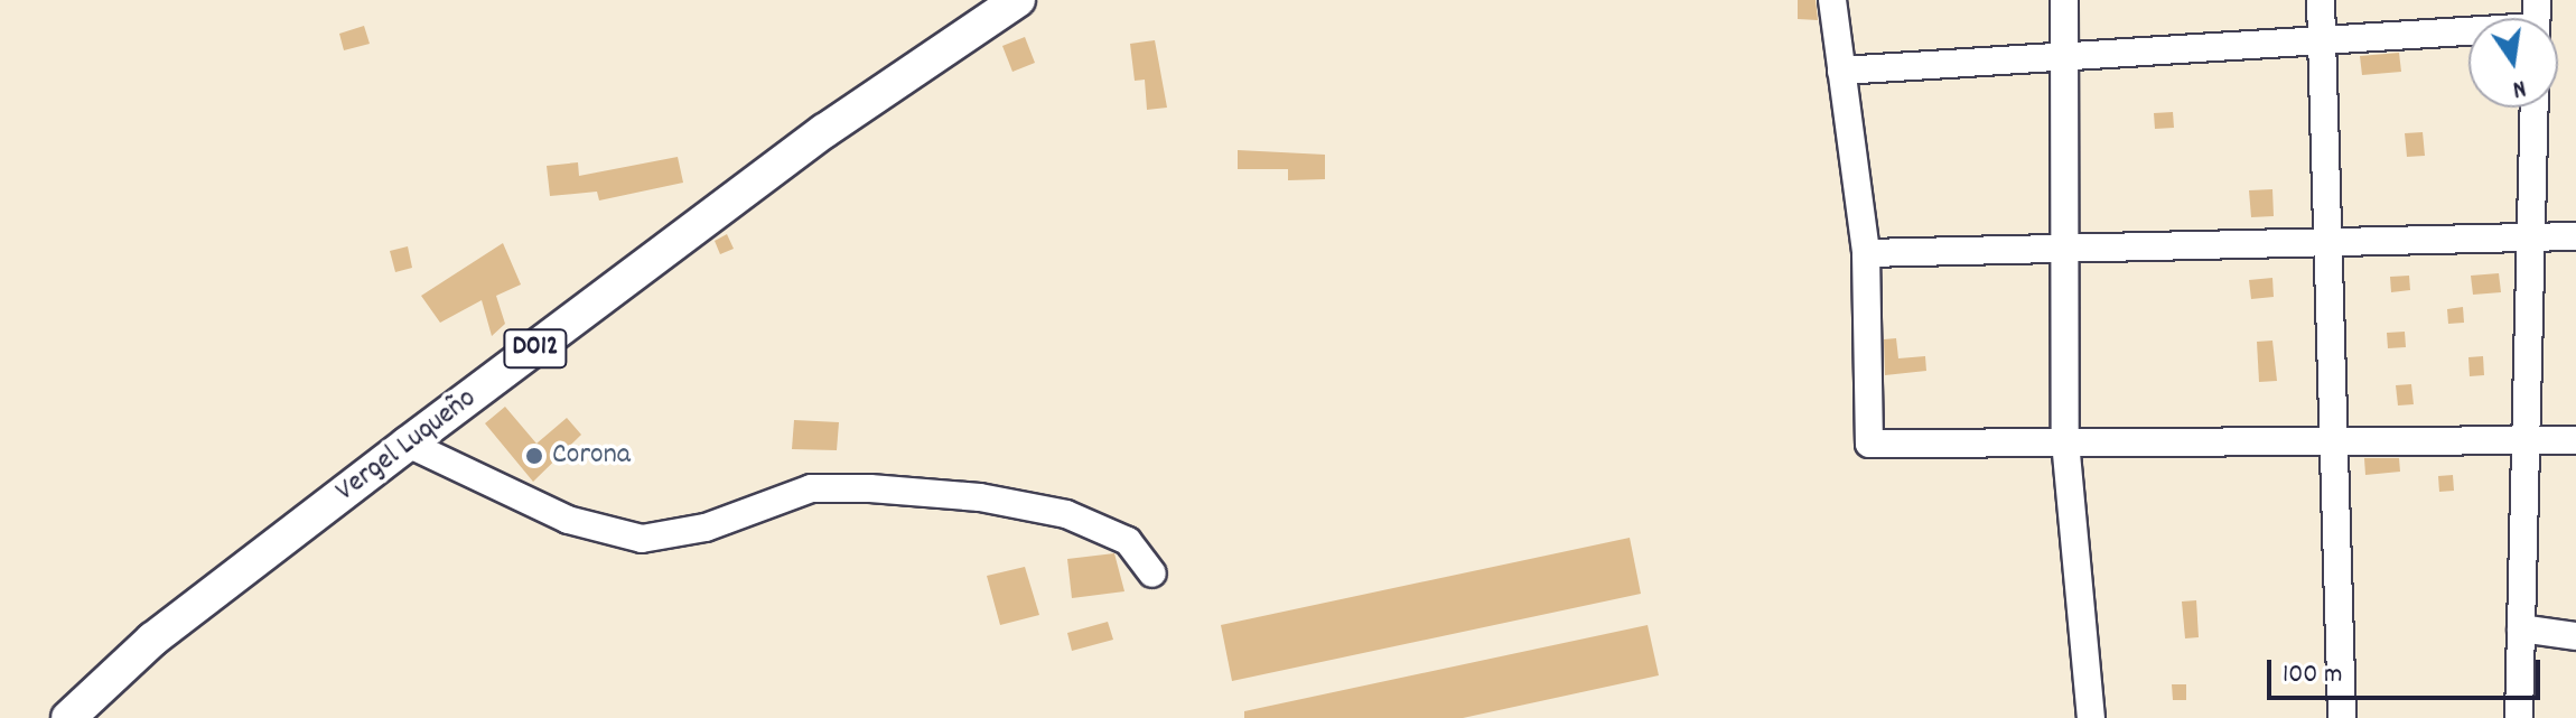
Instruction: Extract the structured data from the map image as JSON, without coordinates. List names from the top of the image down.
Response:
{
  "streets": {
    "main road": ["D012", "Vergel Luqueño"]
  },
  "places": ["Corona"],
  "scale_bar": "100 m",
  "north": "bottom"
}
